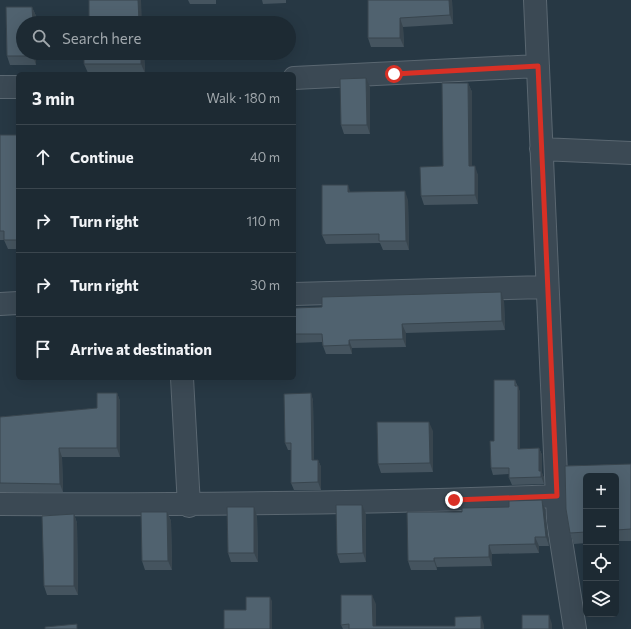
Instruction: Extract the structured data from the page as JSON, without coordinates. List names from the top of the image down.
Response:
{
  "page": {
    "search": "Search here",
    "heading": ["3 min", "Walk · 180 m"],
    "list": [
      ["Continue", "40 m"],
      ["Turn right", "110 m"],
      ["Turn right", "30 m"],
      "Arrive at destination"
    ],
    "map_buttons": ["+", "−"]
  }
}
